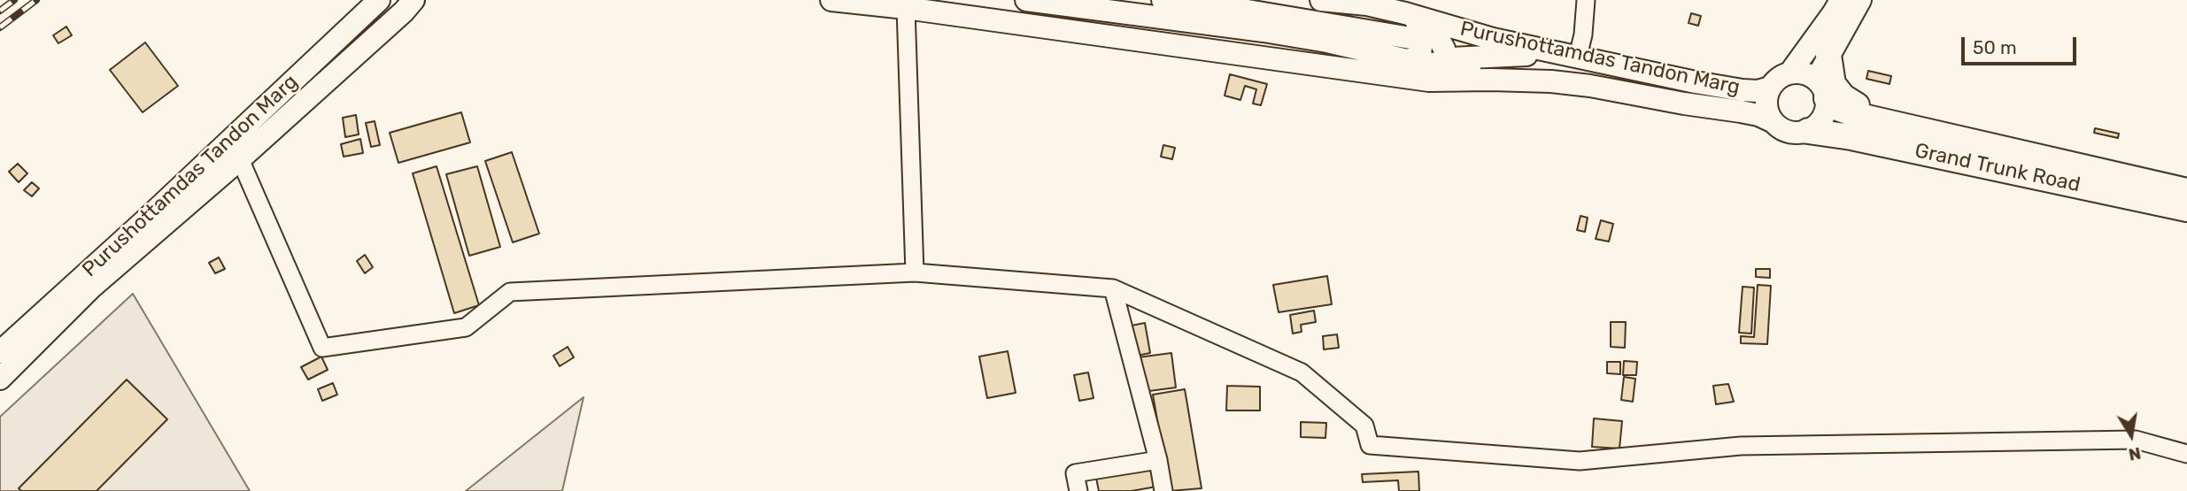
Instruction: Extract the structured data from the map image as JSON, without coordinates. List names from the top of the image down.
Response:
{
  "streets": {
    "highway": ["Grand Trunk Road"],
    "main road": ["Purushottamdas Tandon Marg"]
  },
  "crossings": [
    ["Purushottamdas Tandon Marg", "Grand Trunk Road"]
  ],
  "scale_bar": "50 m",
  "north": "bottom"
}
